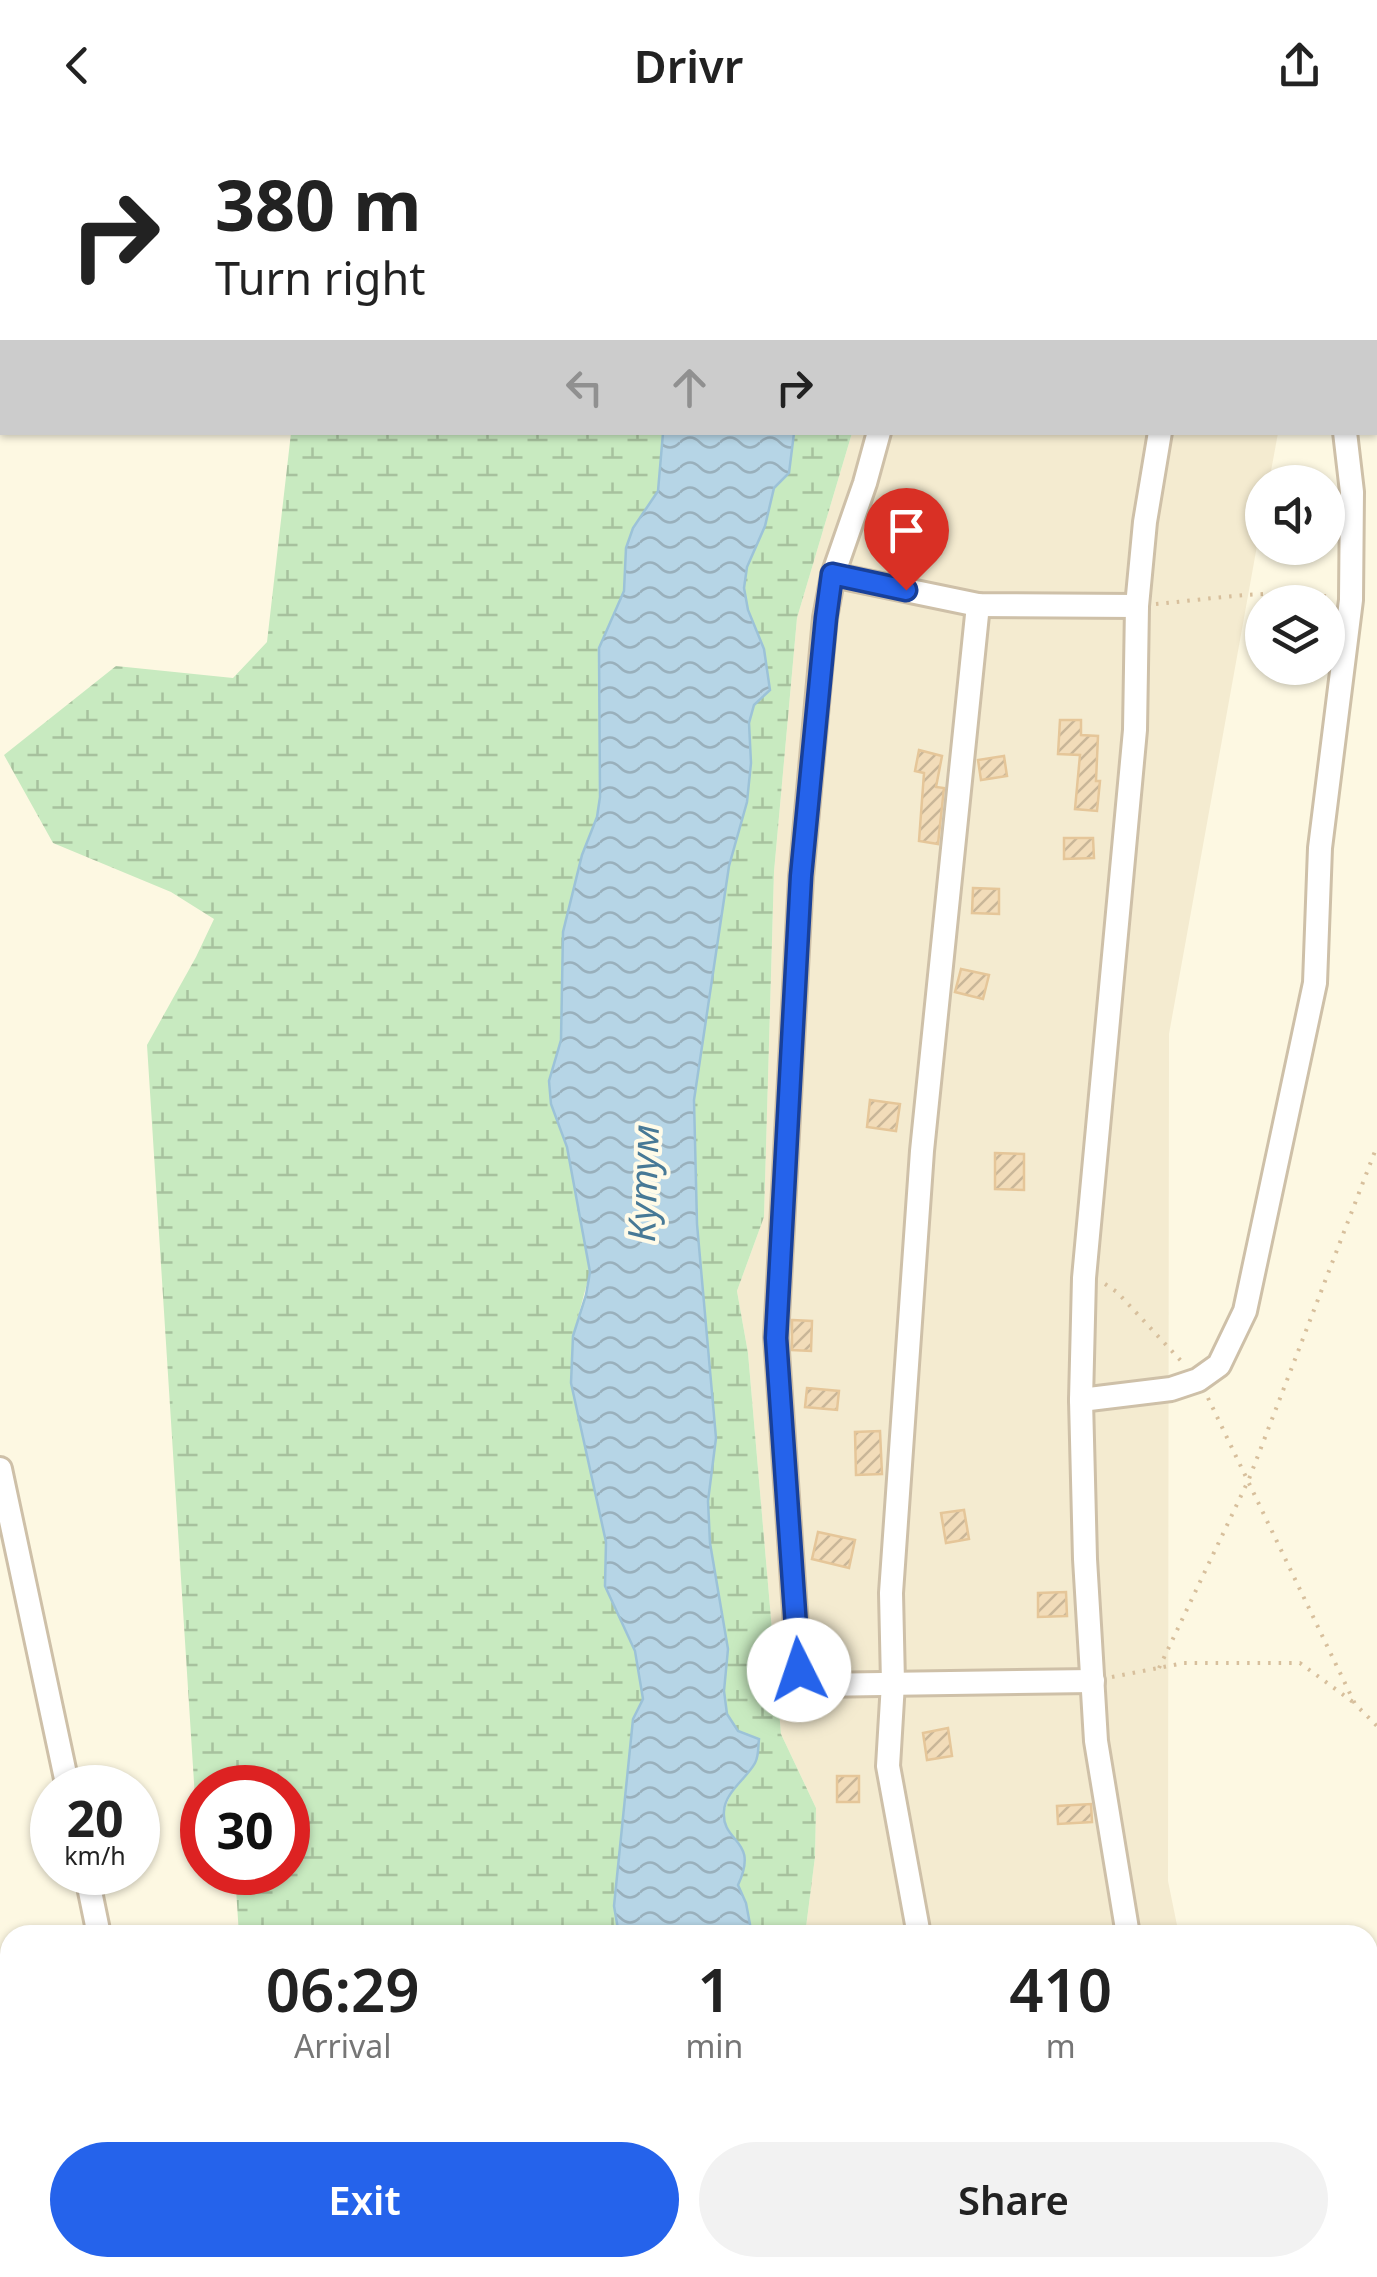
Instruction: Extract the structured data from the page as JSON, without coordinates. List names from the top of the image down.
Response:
{
  "water": ["Кутум"],
  "page": {
    "header": "Drivr",
    "turn": ["380 m", "Turn right"],
    "speed": "20 km/h",
    "limit": "30",
    "eta": [
      "06:29",
      "Arrival",
      "1",
      "min",
      "410",
      "m"
    ],
    "buttons": ["Exit", "Share"]
  }
}
